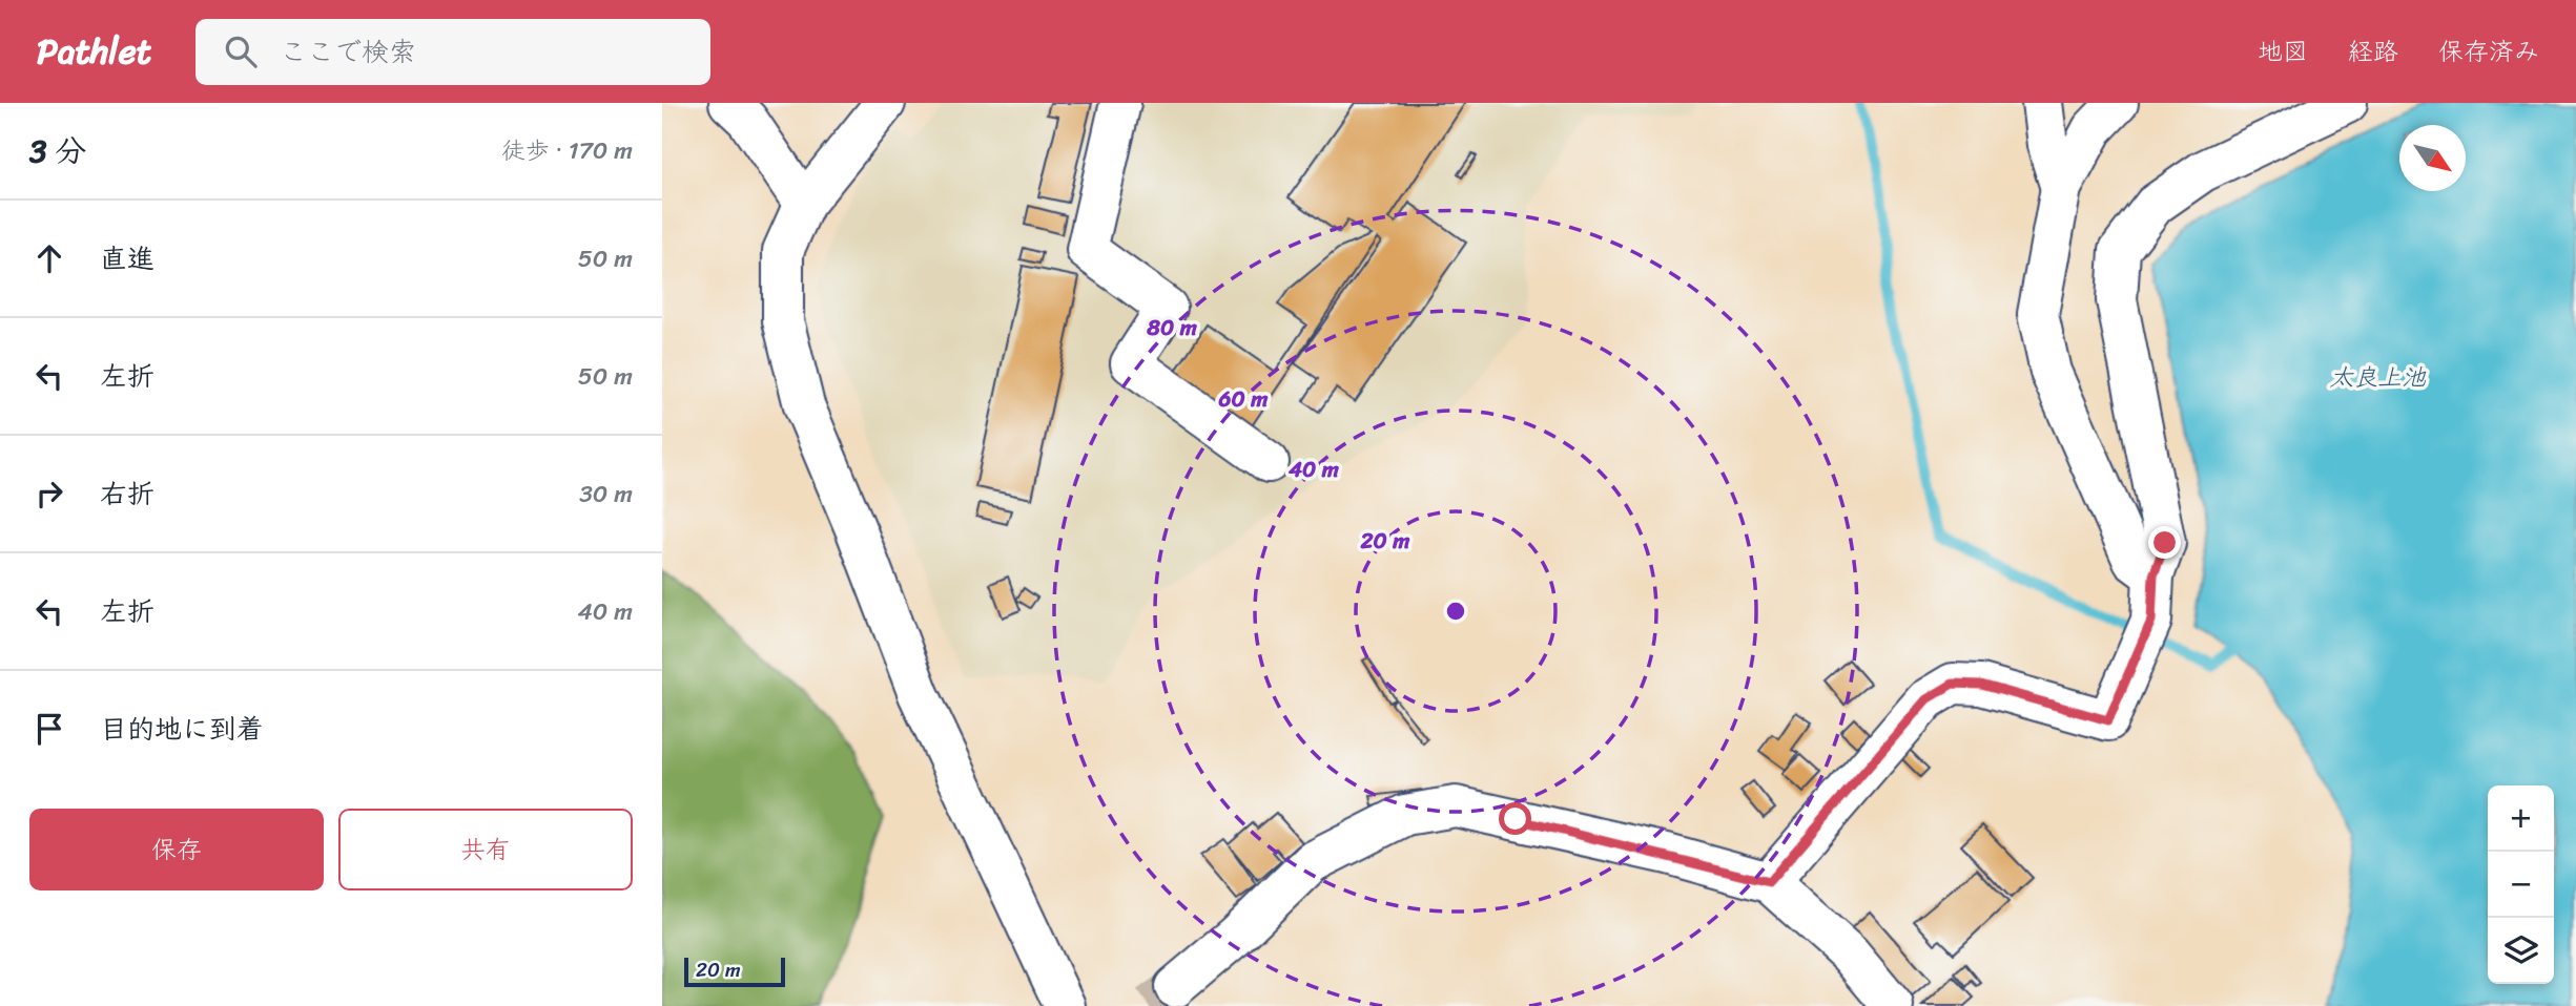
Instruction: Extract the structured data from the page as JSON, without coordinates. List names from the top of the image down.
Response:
{
  "water": ["太良上池"],
  "scale_bar": "20 m",
  "north": "bottom right",
  "page": {
    "header": "Pathlet",
    "search": "ここで検索",
    "nav": ["地図", "経路", "保存済み"],
    "heading": ["3 分", "徒歩 · 170 m"],
    "list": [
      ["直進", "50 m"],
      ["左折", "50 m"],
      ["右折", "30 m"],
      ["左折", "40 m"],
      "目的地に到着"
    ],
    "map_buttons": ["+", "−"],
    "buttons": ["保存", "共有"],
    "scale": "20 m"
  },
  "rings": [
    "80 m",
    "60 m",
    "40 m",
    "20 m"
  ]
}
